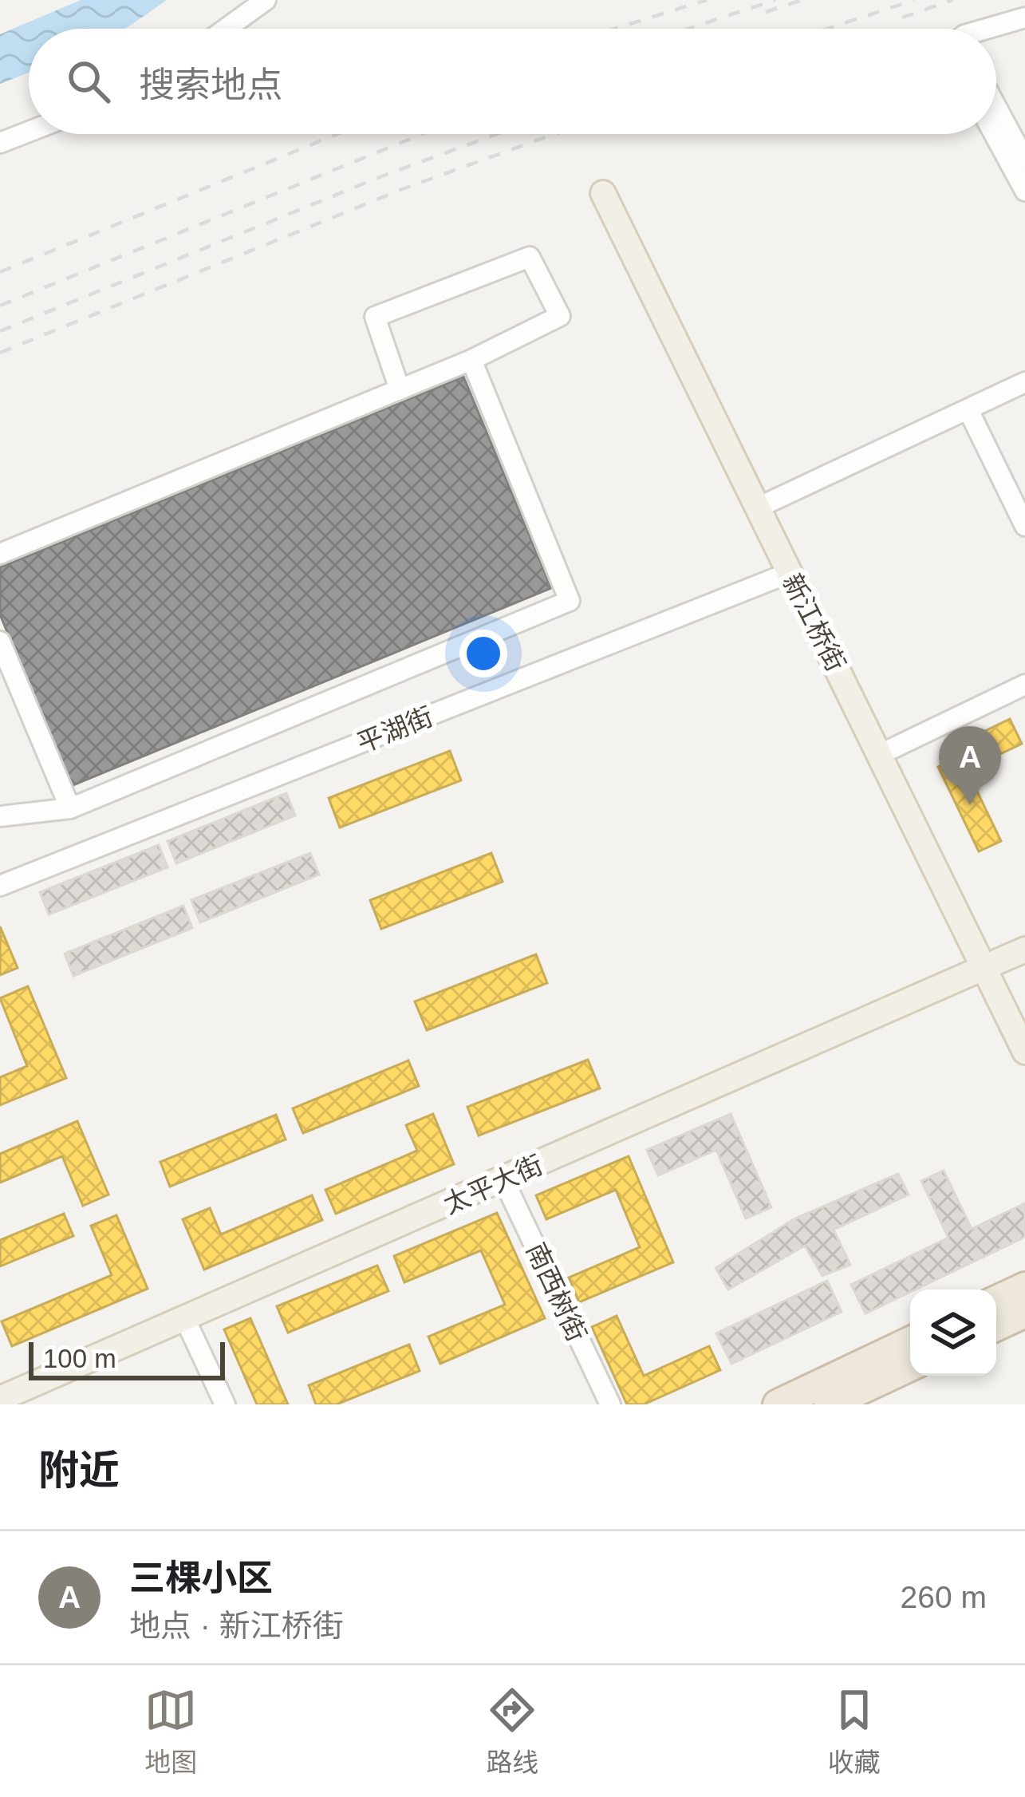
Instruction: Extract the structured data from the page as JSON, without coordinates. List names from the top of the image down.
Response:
{
  "streets": {
    "main road": ["新江桥街", "太平大街"],
    "street": ["平湖街", "南西树街"]
  },
  "crossings": [
    ["新江桥街", "平湖街"],
    ["新江桥街", "太平大街"],
    ["太平大街", "南西树街"]
  ],
  "scale_bar": "100 m",
  "page": {
    "search": "搜索地点",
    "pins": "A",
    "scale": "100 m",
    "heading": "附近",
    "list": [
      {
        "mark": "A",
        "name": "三棵小区",
        "note": "地点 · 新江桥街",
        "value": "260 m"
      }
    ],
    "nav": ["地图", "路线", "收藏"]
  }
}
